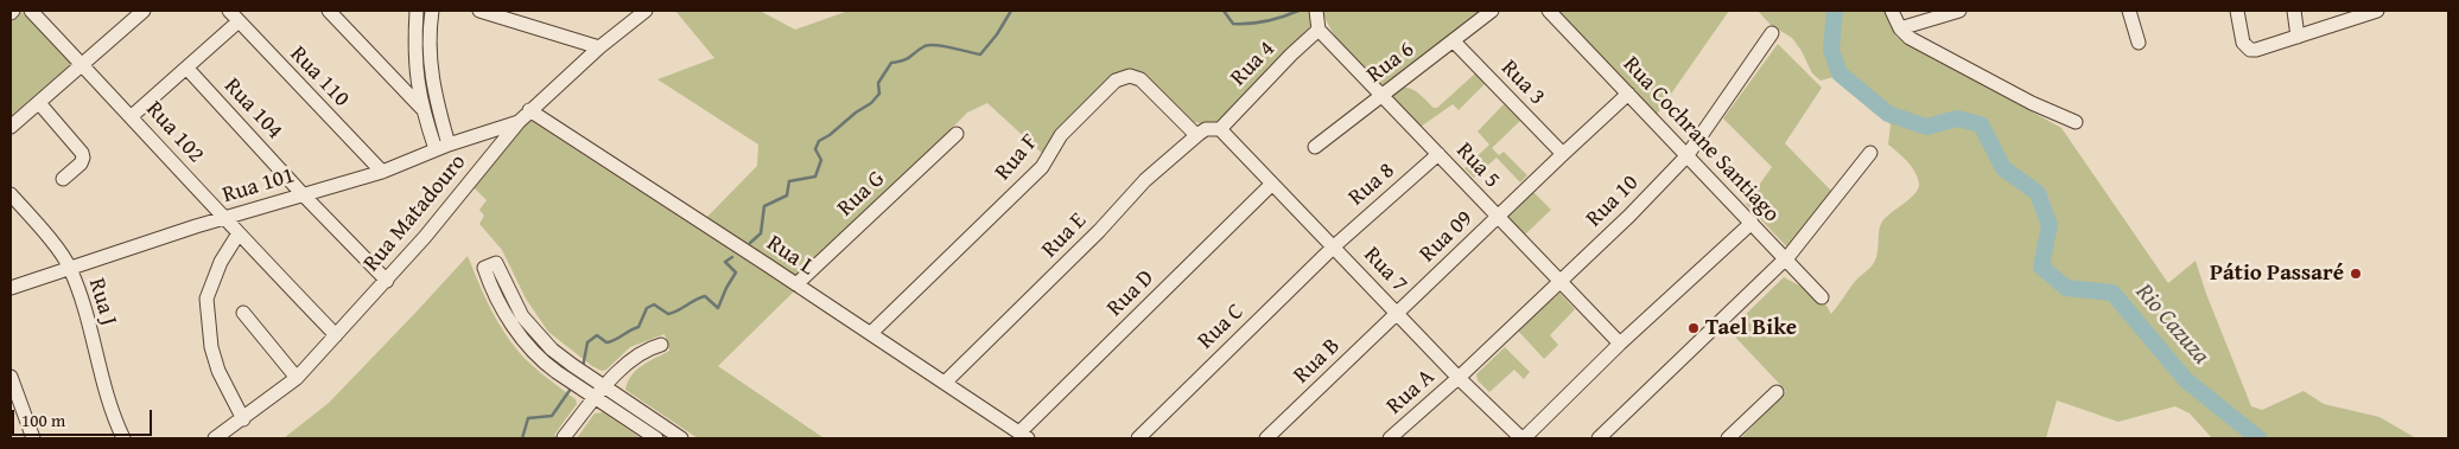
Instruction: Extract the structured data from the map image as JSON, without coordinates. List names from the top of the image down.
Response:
{
  "streets": {
    "street": [
      "Rua 6",
      "Rua 4",
      "Rua 110",
      "Rua 3",
      "Rua 104",
      "Rua 102",
      "Rua Cochrane Santiago",
      "Rua F",
      "Rua 5",
      "Rua 8",
      "Rua 101",
      "Rua G",
      "Rua 10",
      "Rua Matadouro",
      "Rua E",
      "Rua 09",
      "Rua L",
      "Rua 7",
      "Rua D",
      "Rua J",
      "Rua C",
      "Rua B",
      "Rua A"
    ]
  },
  "crossings": [
    ["Rua 6", "Rua 3"],
    ["Rua 6", "Rua 5"],
    ["Rua 4", "Rua 5"],
    ["Rua 4", "Rua E"],
    ["Rua 4", "Rua 7"],
    ["Rua 110", "Rua 101"],
    ["Rua 3", "Rua 09"],
    ["Rua 104", "Rua 101"],
    ["Rua 104", "Rua Matadouro"],
    ["Rua 102", "Rua 101"],
    ["Rua 102", "Rua Matadouro"],
    ["Rua Cochrane Santiago", "Rua 10"],
    ["Rua Cochrane Santiago", "Rua 09"],
    ["Rua F", "Rua E"],
    ["Rua F", "Rua L"],
    ["Rua 5", "Rua 8"],
    ["Rua 5", "Rua 10"],
    ["Rua 5", "Rua 09"],
    ["Rua 8", "Rua 7"],
    ["Rua 8", "Rua C"],
    ["Rua 101", "Rua Matadouro"],
    ["Rua 101", "Rua J"],
    ["Rua G", "Rua L"],
    ["Rua 10", "Rua 7"],
    ["Rua 10", "Rua A"],
    ["Rua Matadouro", "Rua L"],
    ["Rua E", "Rua L"],
    ["Rua E", "Rua 7"],
    ["Rua 09", "Rua 7"],
    ["Rua 09", "Rua B"],
    ["Rua L", "Rua D"],
    ["Rua 7", "Rua D"],
    ["Rua 7", "Rua C"],
    ["Rua 7", "Rua B"],
    ["Rua 7", "Rua A"]
  ],
  "water": ["Rio Cazuza"],
  "places": ["Pátio Passaré", "Tael Bike"],
  "scale_bar": "100 m"
}
